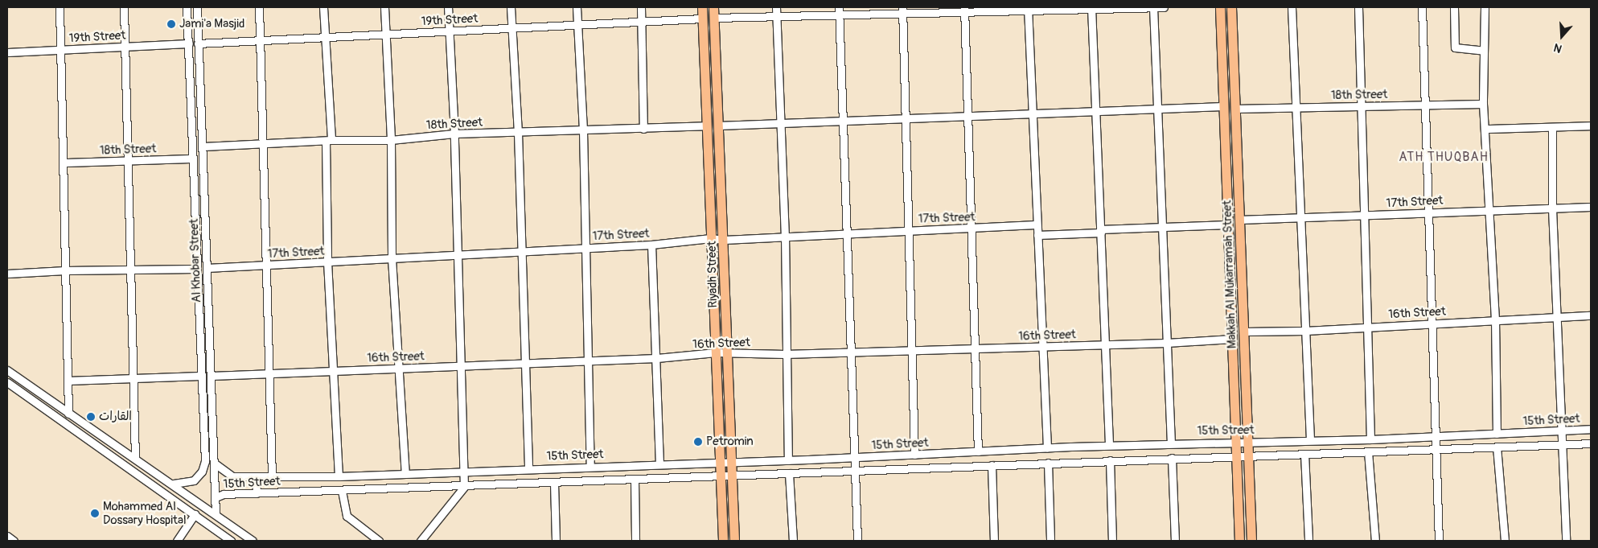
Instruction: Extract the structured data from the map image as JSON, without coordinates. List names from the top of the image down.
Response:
{
  "streets": {
    "main road": ["Riyadh Street", "Makkah Al Mukarramah Street"],
    "street": [
      "19th Street",
      "18th Street",
      "17th Street",
      "Al Khobar Street",
      "16th Street",
      "15th Street"
    ]
  },
  "crossings": [
    ["19th Street", "Al Khobar Street"],
    ["19th Street", "Riyadh Street"],
    ["18th Street", "Al Khobar Street"],
    ["18th Street", "Riyadh Street"],
    ["18th Street", "Makkah Al Mukarramah Street"],
    ["17th Street", "Al Khobar Street"],
    ["17th Street", "Riyadh Street"],
    ["17th Street", "Makkah Al Mukarramah Street"],
    ["Al Khobar Street", "16th Street"],
    ["Al Khobar Street", "15th Street"],
    ["Riyadh Street", "16th Street"],
    ["Riyadh Street", "15th Street"],
    ["Makkah Al Mukarramah Street", "16th Street"],
    ["Makkah Al Mukarramah Street", "15th Street"]
  ],
  "districts": ["ATH THUQBAH"],
  "places": [
    "Jami'a Masjid",
    "القارات",
    "Petromin",
    "Mohammed Al Dossary Hospital"
  ],
  "north": "bottom"
}
